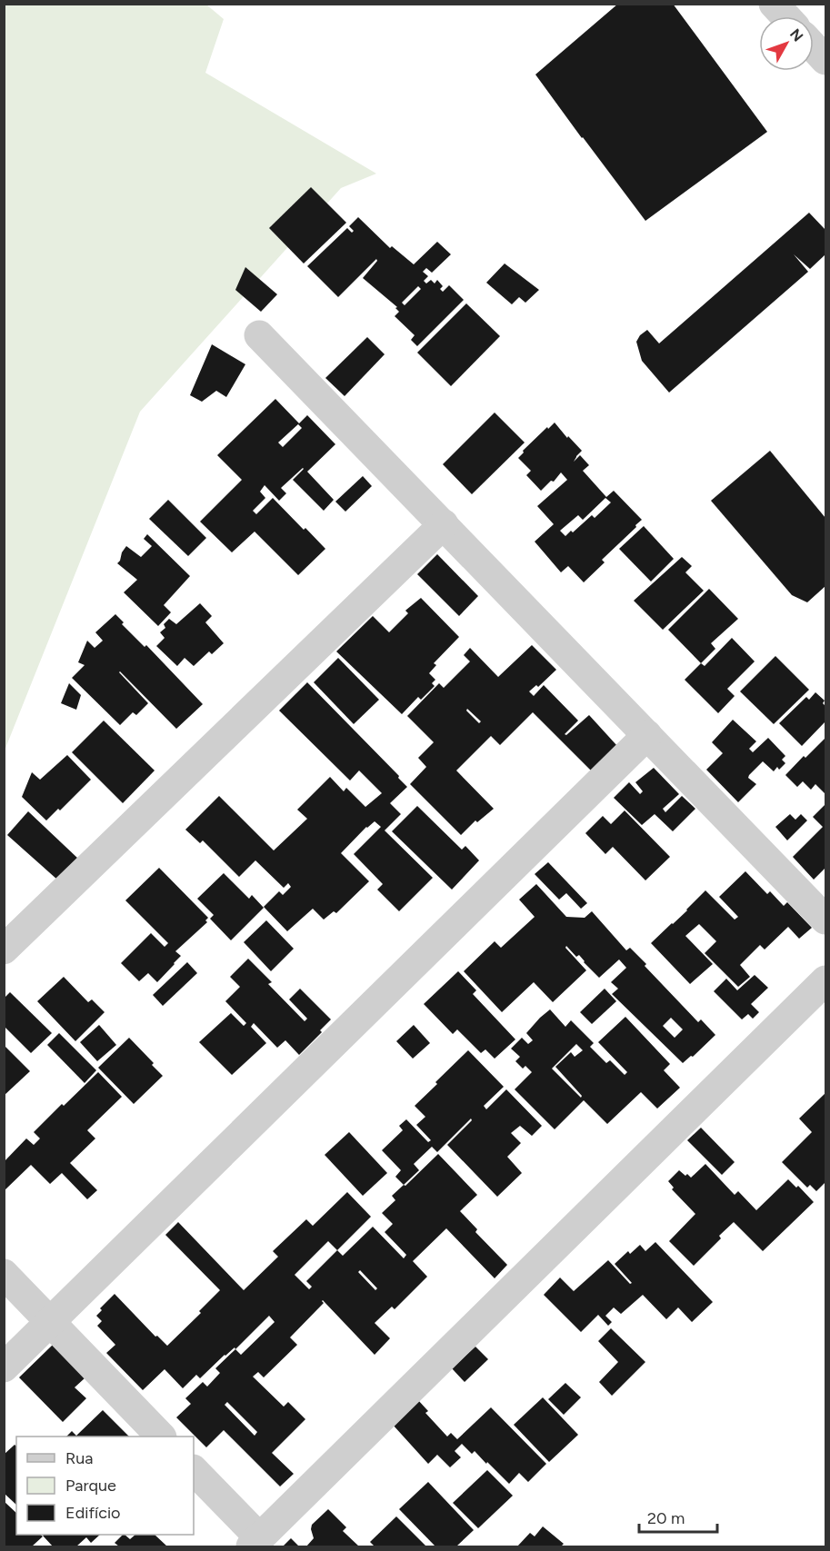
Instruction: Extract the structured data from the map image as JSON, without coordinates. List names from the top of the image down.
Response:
{
  "legend": ["Rua", "Parque", "Edifício"],
  "scale_bar": "20 m",
  "north": "top right"
}
